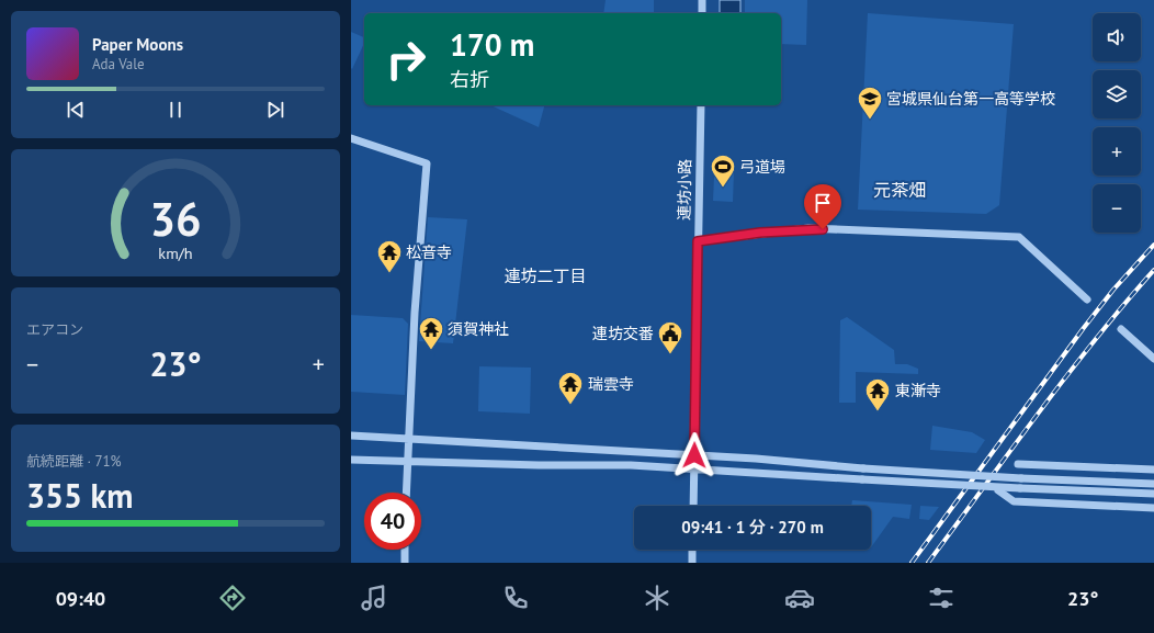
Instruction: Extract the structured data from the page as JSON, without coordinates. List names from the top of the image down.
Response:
{
  "streets": {
    "street": ["連坊小路"]
  },
  "districts": ["元茶畑", "連坊二丁目"],
  "places": {
    "school or university": ["宮城県仙台第一高等学校"],
    "sports": ["弓道場"],
    "temple": [
      "松音寺",
      "須賀神社",
      "瑞雲寺",
      "東漸寺"
    ],
    "public building": ["連坊交番"]
  },
  "page": {
    "map_buttons": ["+", "−"],
    "turn": ["170 m", "右折"],
    "song": ["Paper Moons", "Ada Vale"],
    "tile": [
      "エアコン",
      ["航続距離 · 71%", "355 km"]
    ],
    "heat": ["−", "23°", "+"],
    "limit": "40",
    "trip": "09:41 · 1 分 · 270 m",
    "tabs": ["09:40", "23°"],
    "gauge": ["36", "km/h"]
  }
}
